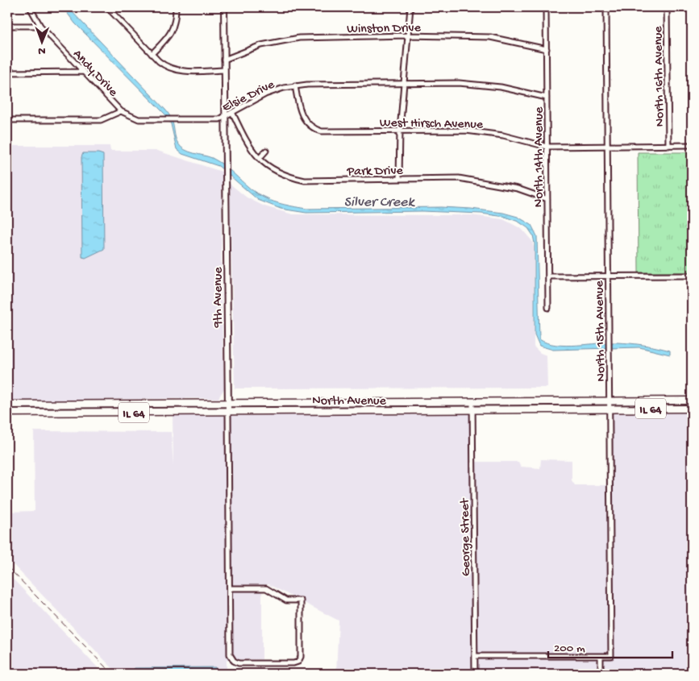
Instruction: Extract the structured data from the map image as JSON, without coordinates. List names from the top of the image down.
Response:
{
  "streets": {
    "main road": ["North Avenue", "IL 64"],
    "street": [
      "Winston Drive",
      "Andy Drive",
      "North 16th Avenue",
      "Elsie Drive",
      "West Hirsch Avenue",
      "North 14th Avenue",
      "Park Drive",
      "9th Avenue",
      "North 15th Avenue",
      "George Street"
    ]
  },
  "crossings": [
    ["Winston Drive", "North 14th Avenue"],
    ["Winston Drive", "9th Avenue"],
    ["Andy Drive", "Elsie Drive"],
    ["North 16th Avenue", "West Hirsch Avenue"],
    ["Elsie Drive", "West Hirsch Avenue"],
    ["Elsie Drive", "North 14th Avenue"],
    ["Elsie Drive", "Park Drive"],
    ["Elsie Drive", "9th Avenue"],
    ["West Hirsch Avenue", "North 14th Avenue"],
    ["West Hirsch Avenue", "North 15th Avenue"],
    ["North 14th Avenue", "Park Drive"],
    ["9th Avenue", "North Avenue"],
    ["North 15th Avenue", "North Avenue"],
    ["North Avenue", "George Street"]
  ],
  "water": ["Silver Creek"],
  "scale_bar": "200 m",
  "north": "bottom"
}
